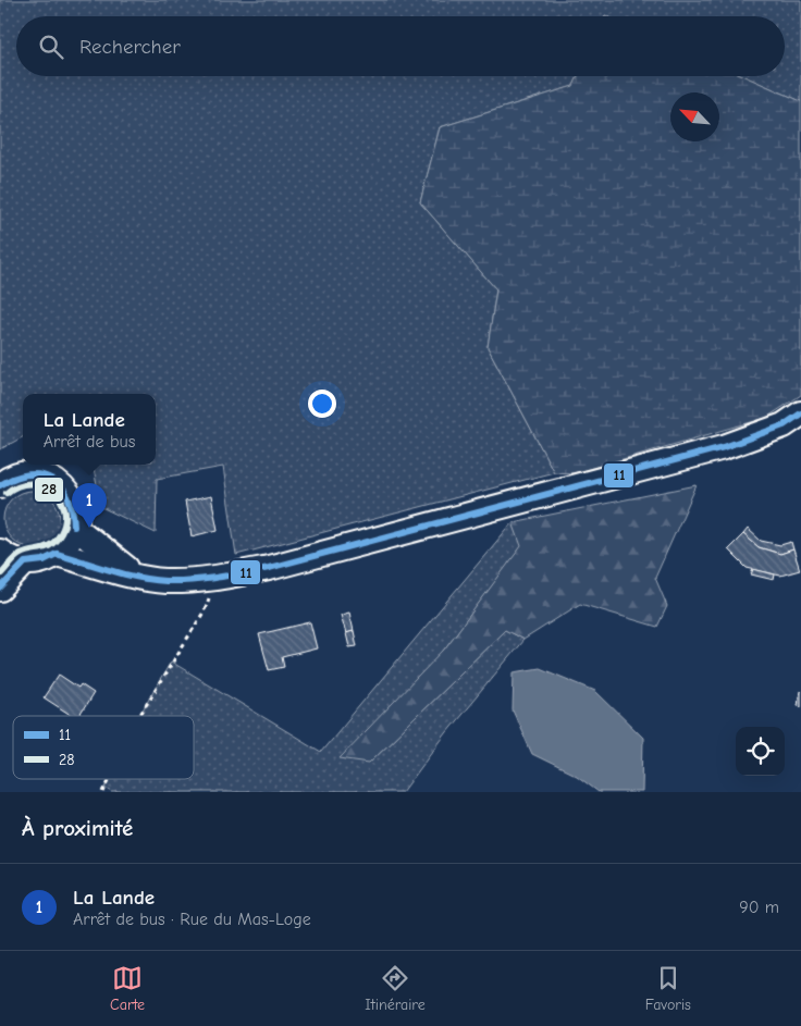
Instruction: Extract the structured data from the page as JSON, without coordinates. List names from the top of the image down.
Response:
{
  "lines": ["transit line 11", "transit line 28"],
  "legend": ["11", "28"],
  "north": "top left",
  "page": {
    "search": "Rechercher",
    "popup": ["La Lande", "Arrêt de bus"],
    "pins": "1",
    "heading": "À proximité",
    "list": [
      {
        "mark": "1",
        "name": "La Lande",
        "note": "Arrêt de bus · Rue du Mas-Loge",
        "value": "90 m"
      }
    ],
    "nav": ["Carte", "Itinéraire", "Favoris"]
  }
}
